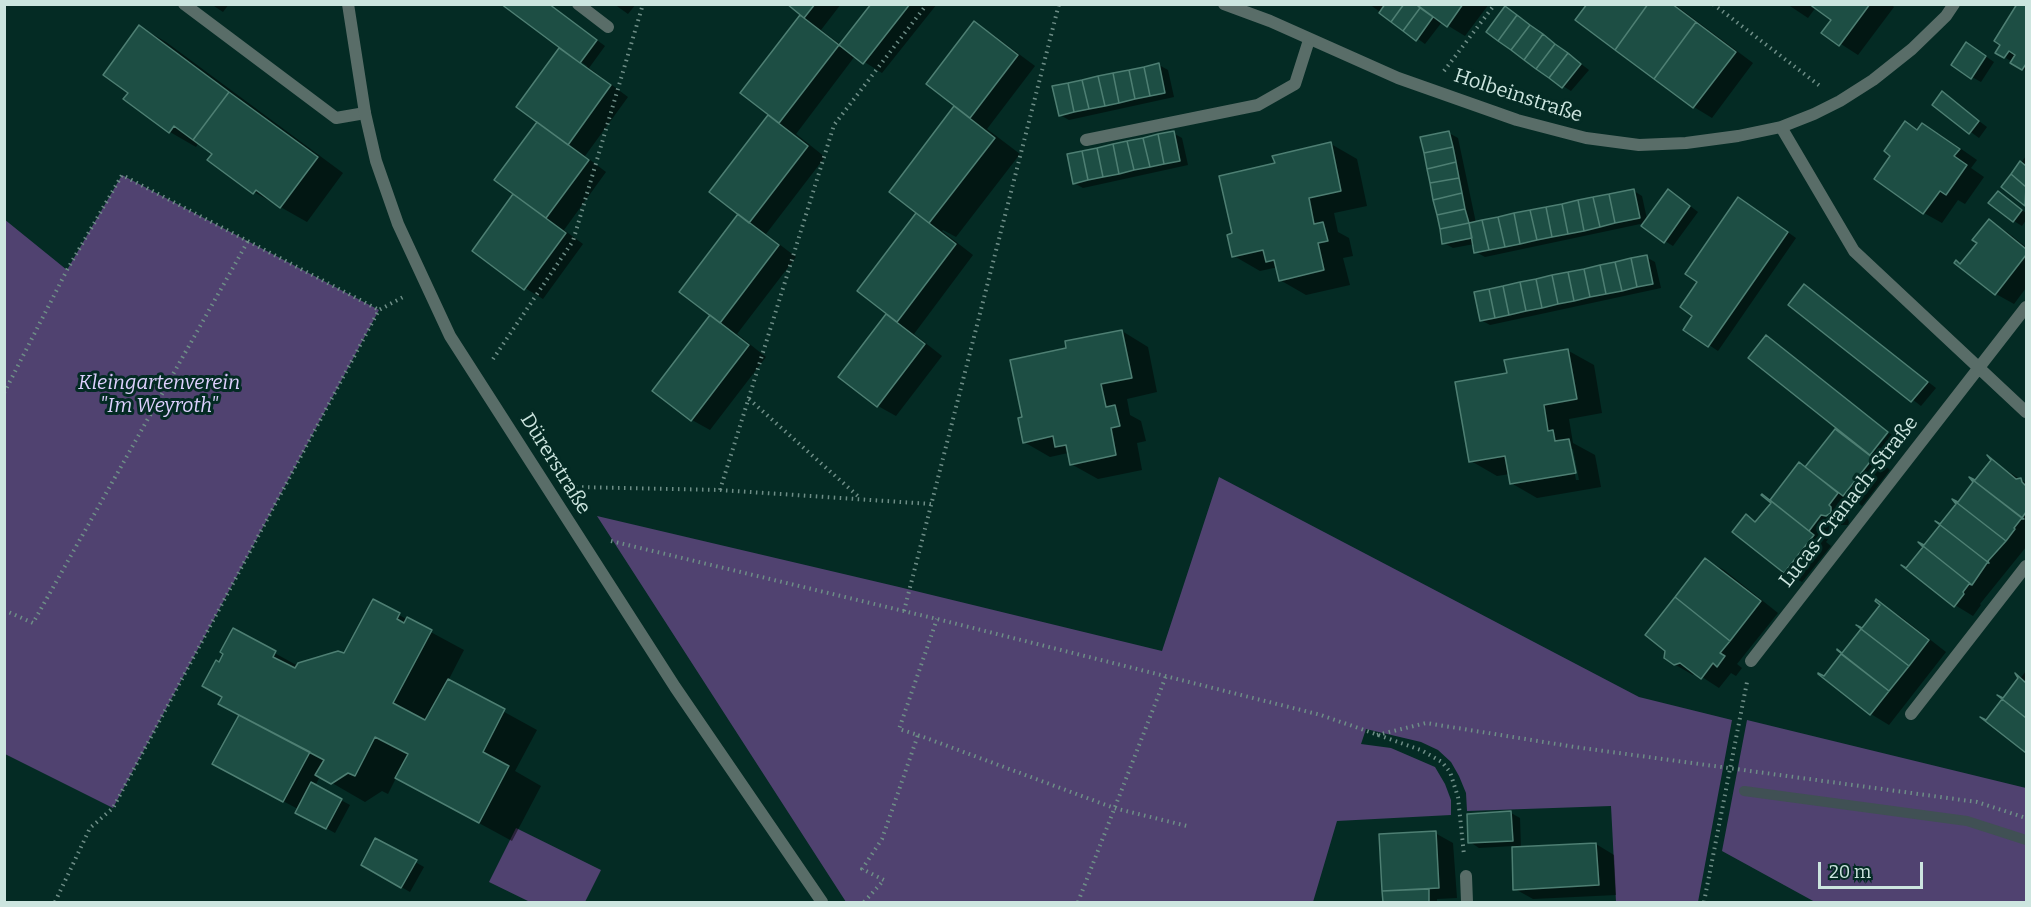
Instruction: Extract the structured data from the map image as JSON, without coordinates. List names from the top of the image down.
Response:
{
  "streets": {
    "street": ["Holbeinstraße", "Dürerstraße", "Lucas-Cranach-Straße"]
  },
  "parks": ["Kleingartenverein \"Im Weyroth\""],
  "scale_bar": "20 m"
}
